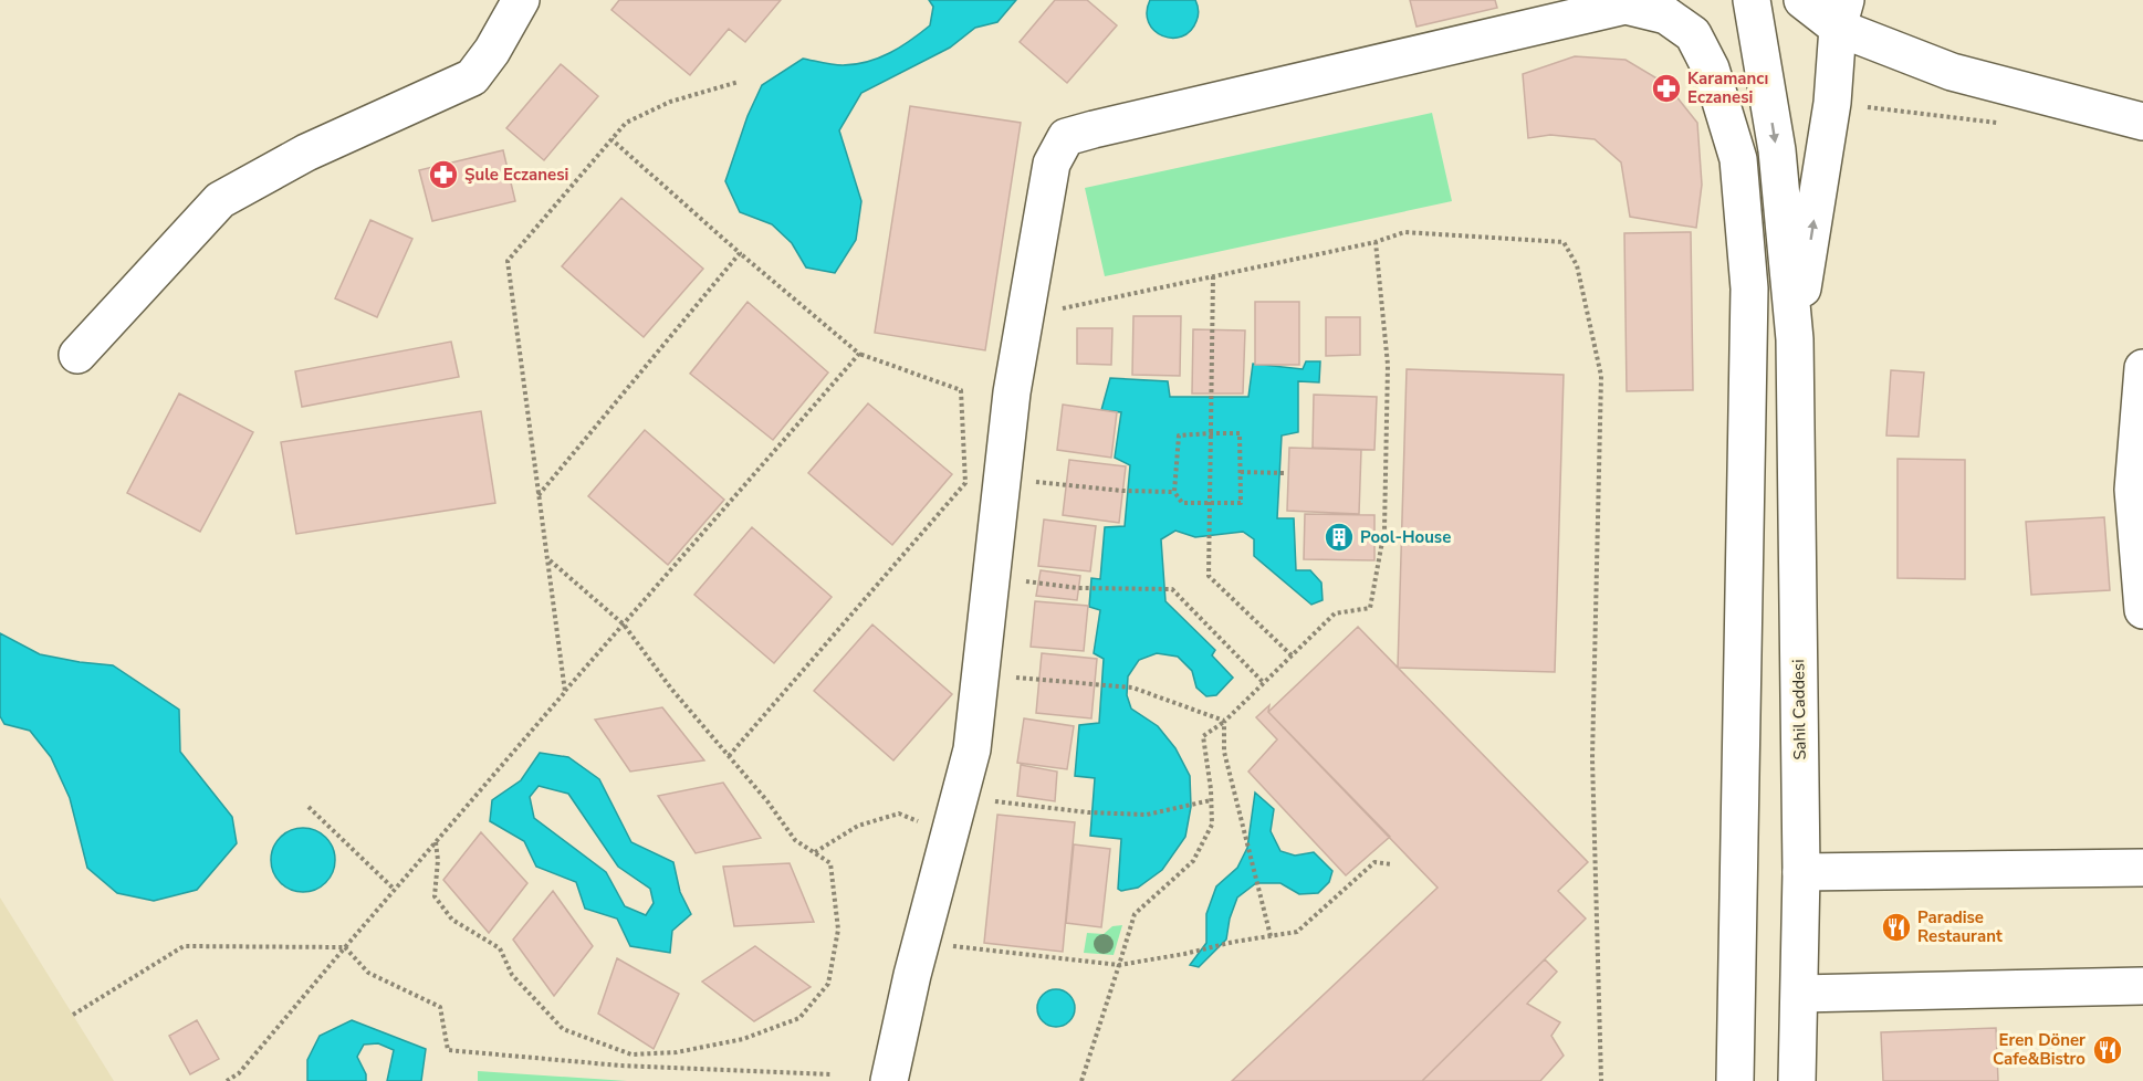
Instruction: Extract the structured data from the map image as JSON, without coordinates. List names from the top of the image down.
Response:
{
  "streets": {
    "street": ["Sahil Caddesi"]
  },
  "places": {
    "pharmacy": ["Karamancı Eczanesi", "Şule Eczanesi"],
    "building": ["Pool-House"],
    "restaurant": ["Paradise Restaurant", "Eren Döner Cafe&Bistro"]
  }
}
